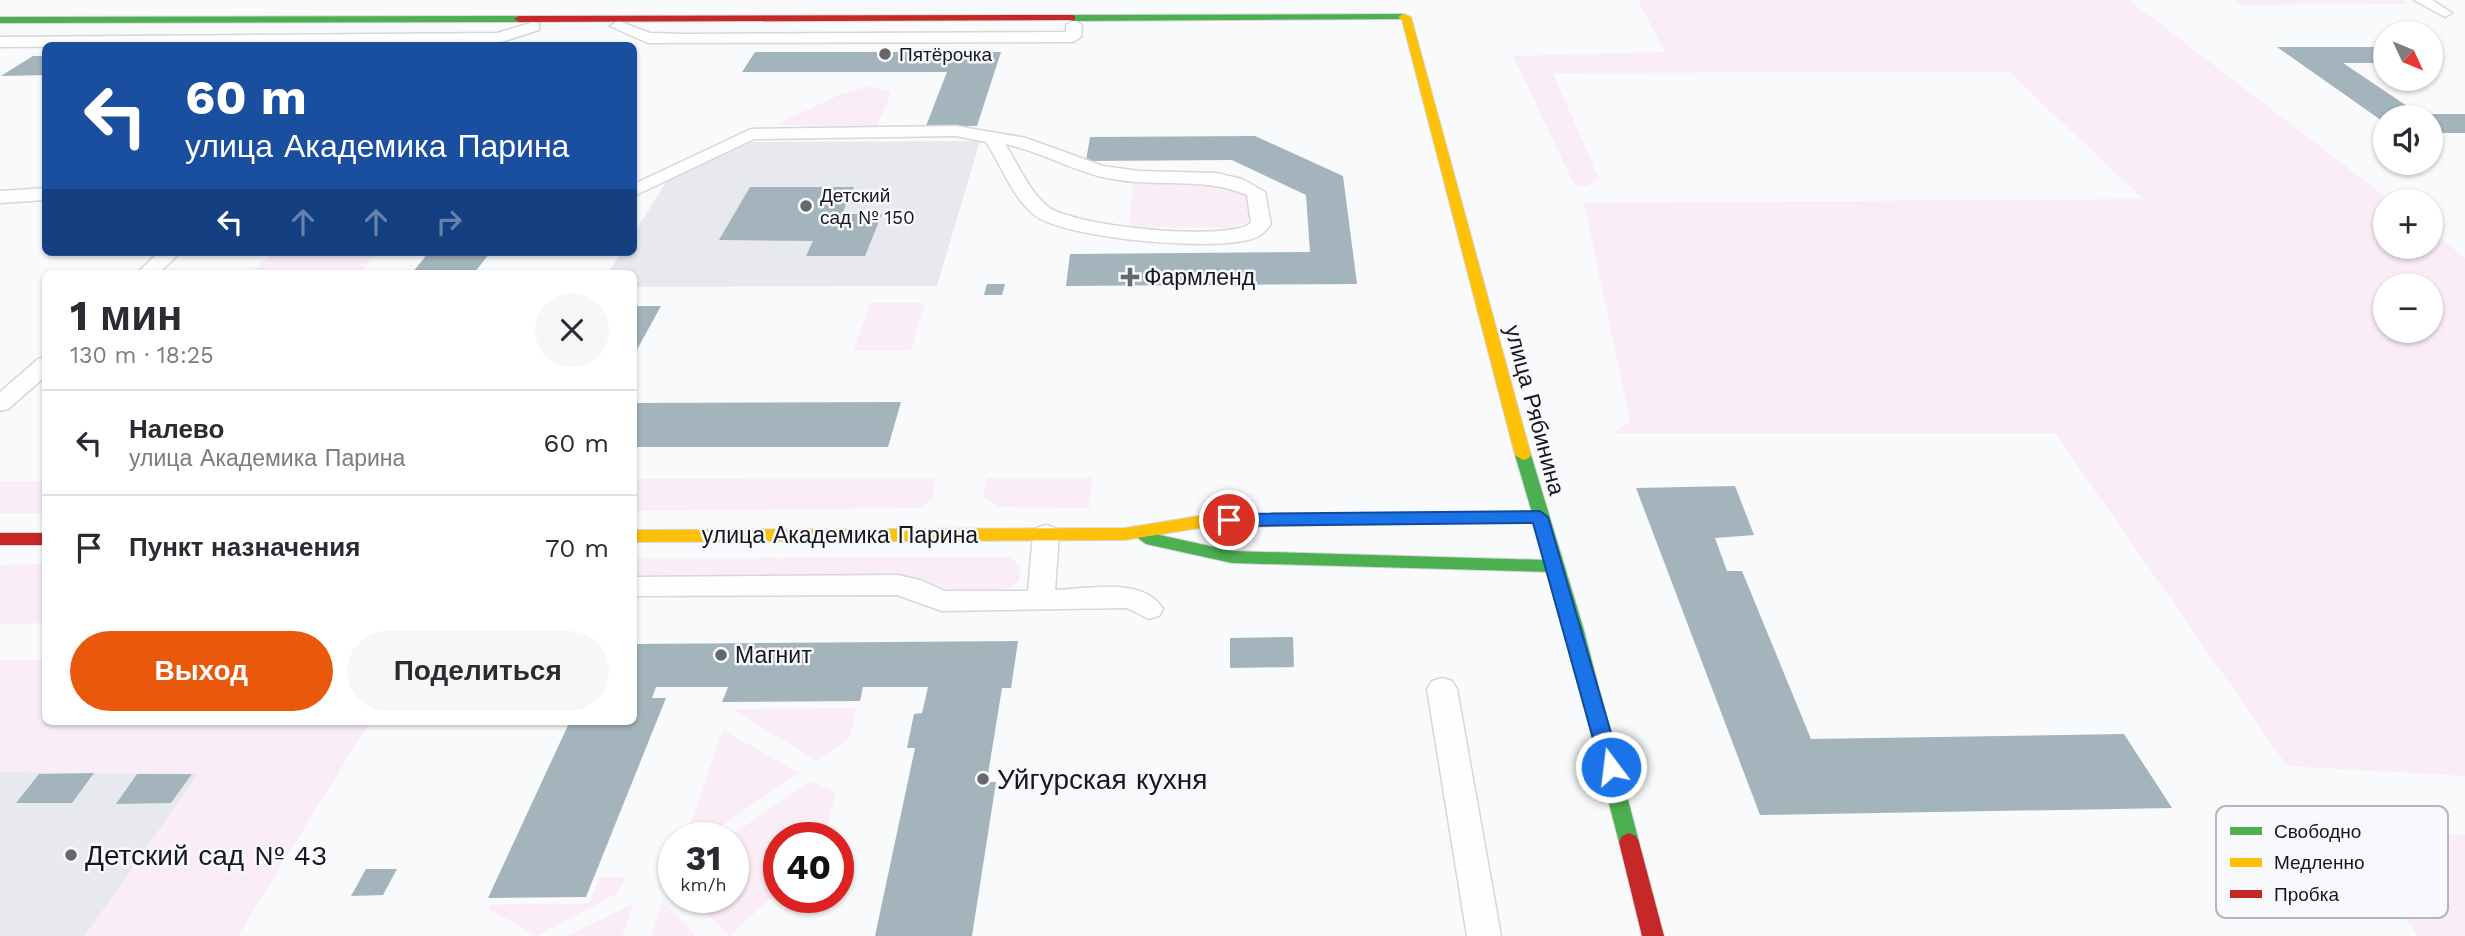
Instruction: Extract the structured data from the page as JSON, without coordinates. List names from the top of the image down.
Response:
{
  "streets": {
    "street": ["улица Рябинина", "улица Академика Парина"]
  },
  "crossings": [
    ["улица Рябинина", "улица Академика Парина"]
  ],
  "places": {
    "other": [
      "Пятёрочка",
      "Детский сад № 150",
      "Магнит",
      "Уйгурская кухня",
      "Детский сад № 43"
    ],
    "health": ["Фармленд"]
  },
  "legend": ["Свободно", "Медленно", "Пробка"],
  "north": "bottom right",
  "page": {
    "map_buttons": ["+", "−"],
    "turn": ["60 m", "улица Академика Парина"],
    "heading": ["1 мин", "130 m · 18:25"],
    "list": [
      {
        "name": "Налево",
        "note": "улица Академика Парина",
        "value": "60 m"
      },
      {
        "name": "Пункт назначения",
        "value": "70 m"
      }
    ],
    "buttons": ["Выход", "Поделиться"],
    "speed": "31 km/h",
    "limit": "40"
  }
}
